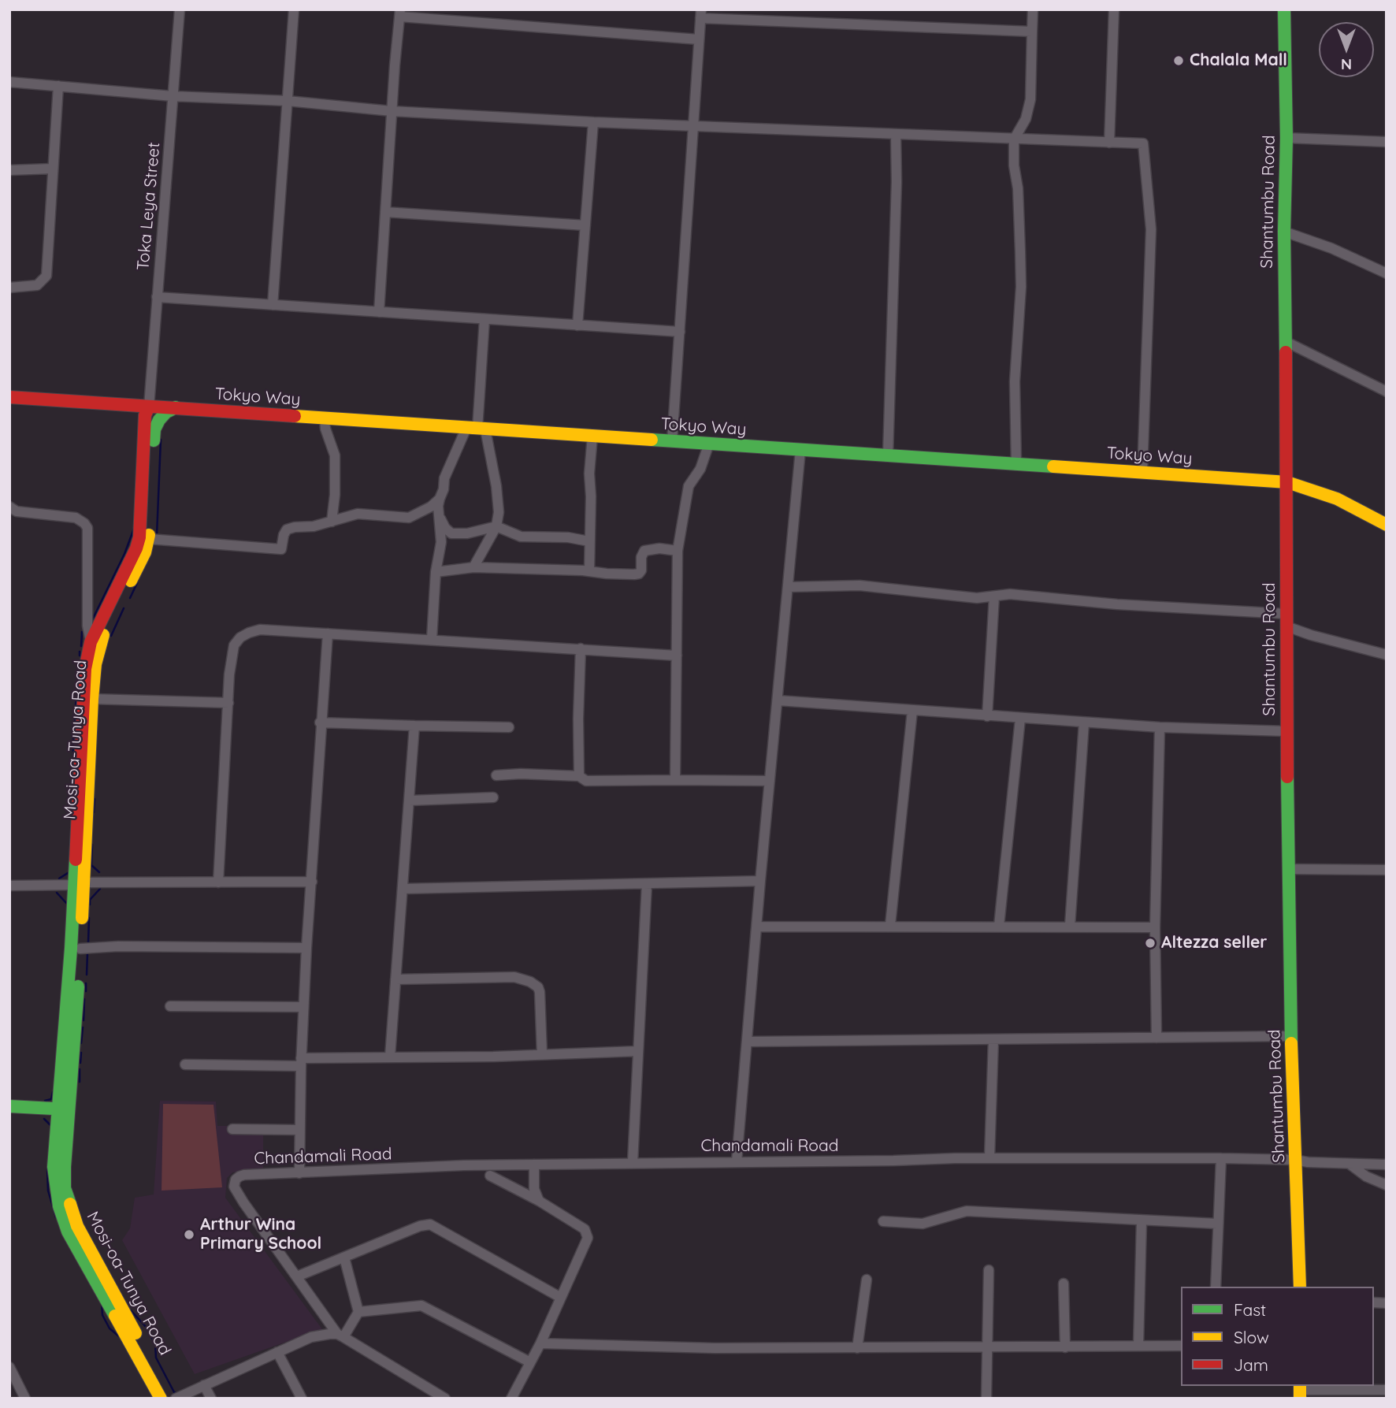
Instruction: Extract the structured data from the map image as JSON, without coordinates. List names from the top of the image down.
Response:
{
  "streets": {
    "main road": ["Shantumbu Road", "Tokyo Way", "Mosi-oa-Tunya Road"],
    "street": ["Toka Leya Street", "Chandamali Road"]
  },
  "crossings": [
    ["Shantumbu Road", "Tokyo Way"],
    ["Shantumbu Road", "Chandamali Road"],
    ["Toka Leya Street", "Tokyo Way"],
    ["Toka Leya Street", "Mosi-oa-Tunya Road"],
    ["Tokyo Way", "Mosi-oa-Tunya Road"]
  ],
  "places": ["Chalala Mall", "Altezza seller", "Arthur Wina Primary School"],
  "legend": ["Fast", "Slow", "Jam"],
  "north": "bottom"
}
